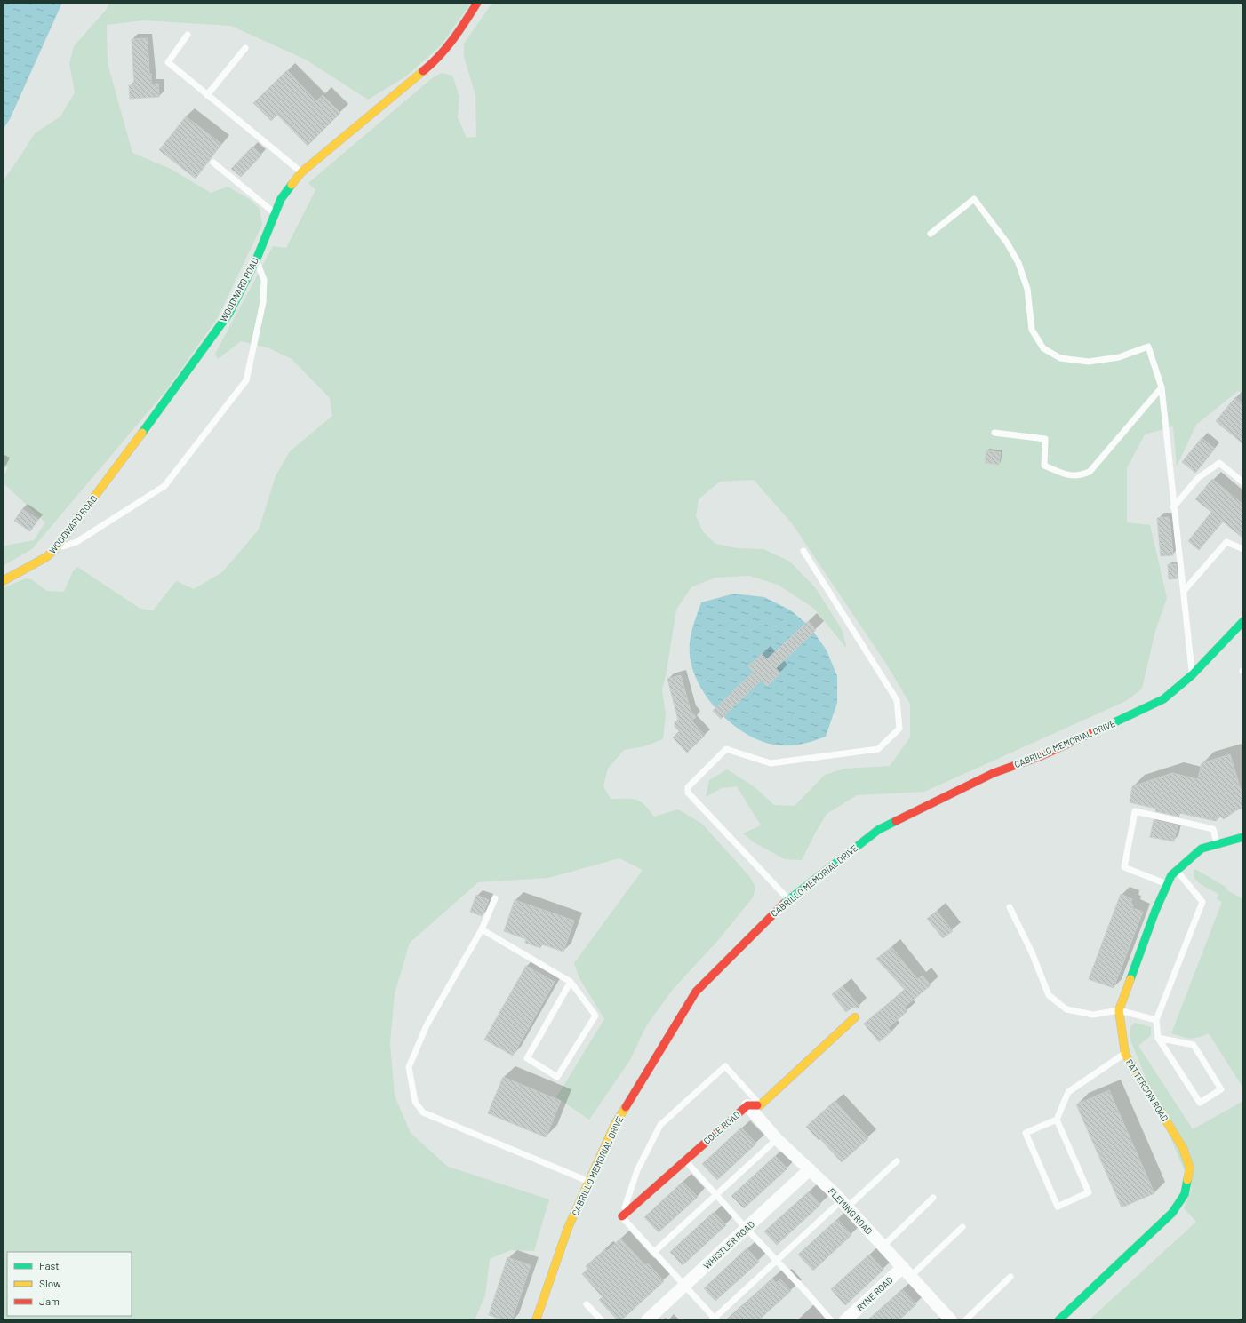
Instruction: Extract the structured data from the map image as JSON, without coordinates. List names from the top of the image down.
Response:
{
  "streets": {
    "street": [
      "WOODWARD ROAD",
      "CABRILLO MEMORIAL DRIVE",
      "PATTERSON ROAD",
      "COLE ROAD",
      "FLEMING ROAD",
      "WHISTLER ROAD",
      "RYNE ROAD"
    ]
  },
  "crossings": [
    ["COLE ROAD", "FLEMING ROAD"],
    ["FLEMING ROAD", "WHISTLER ROAD"],
    ["FLEMING ROAD", "RYNE ROAD"]
  ],
  "legend": ["Fast", "Slow", "Jam"]
}
